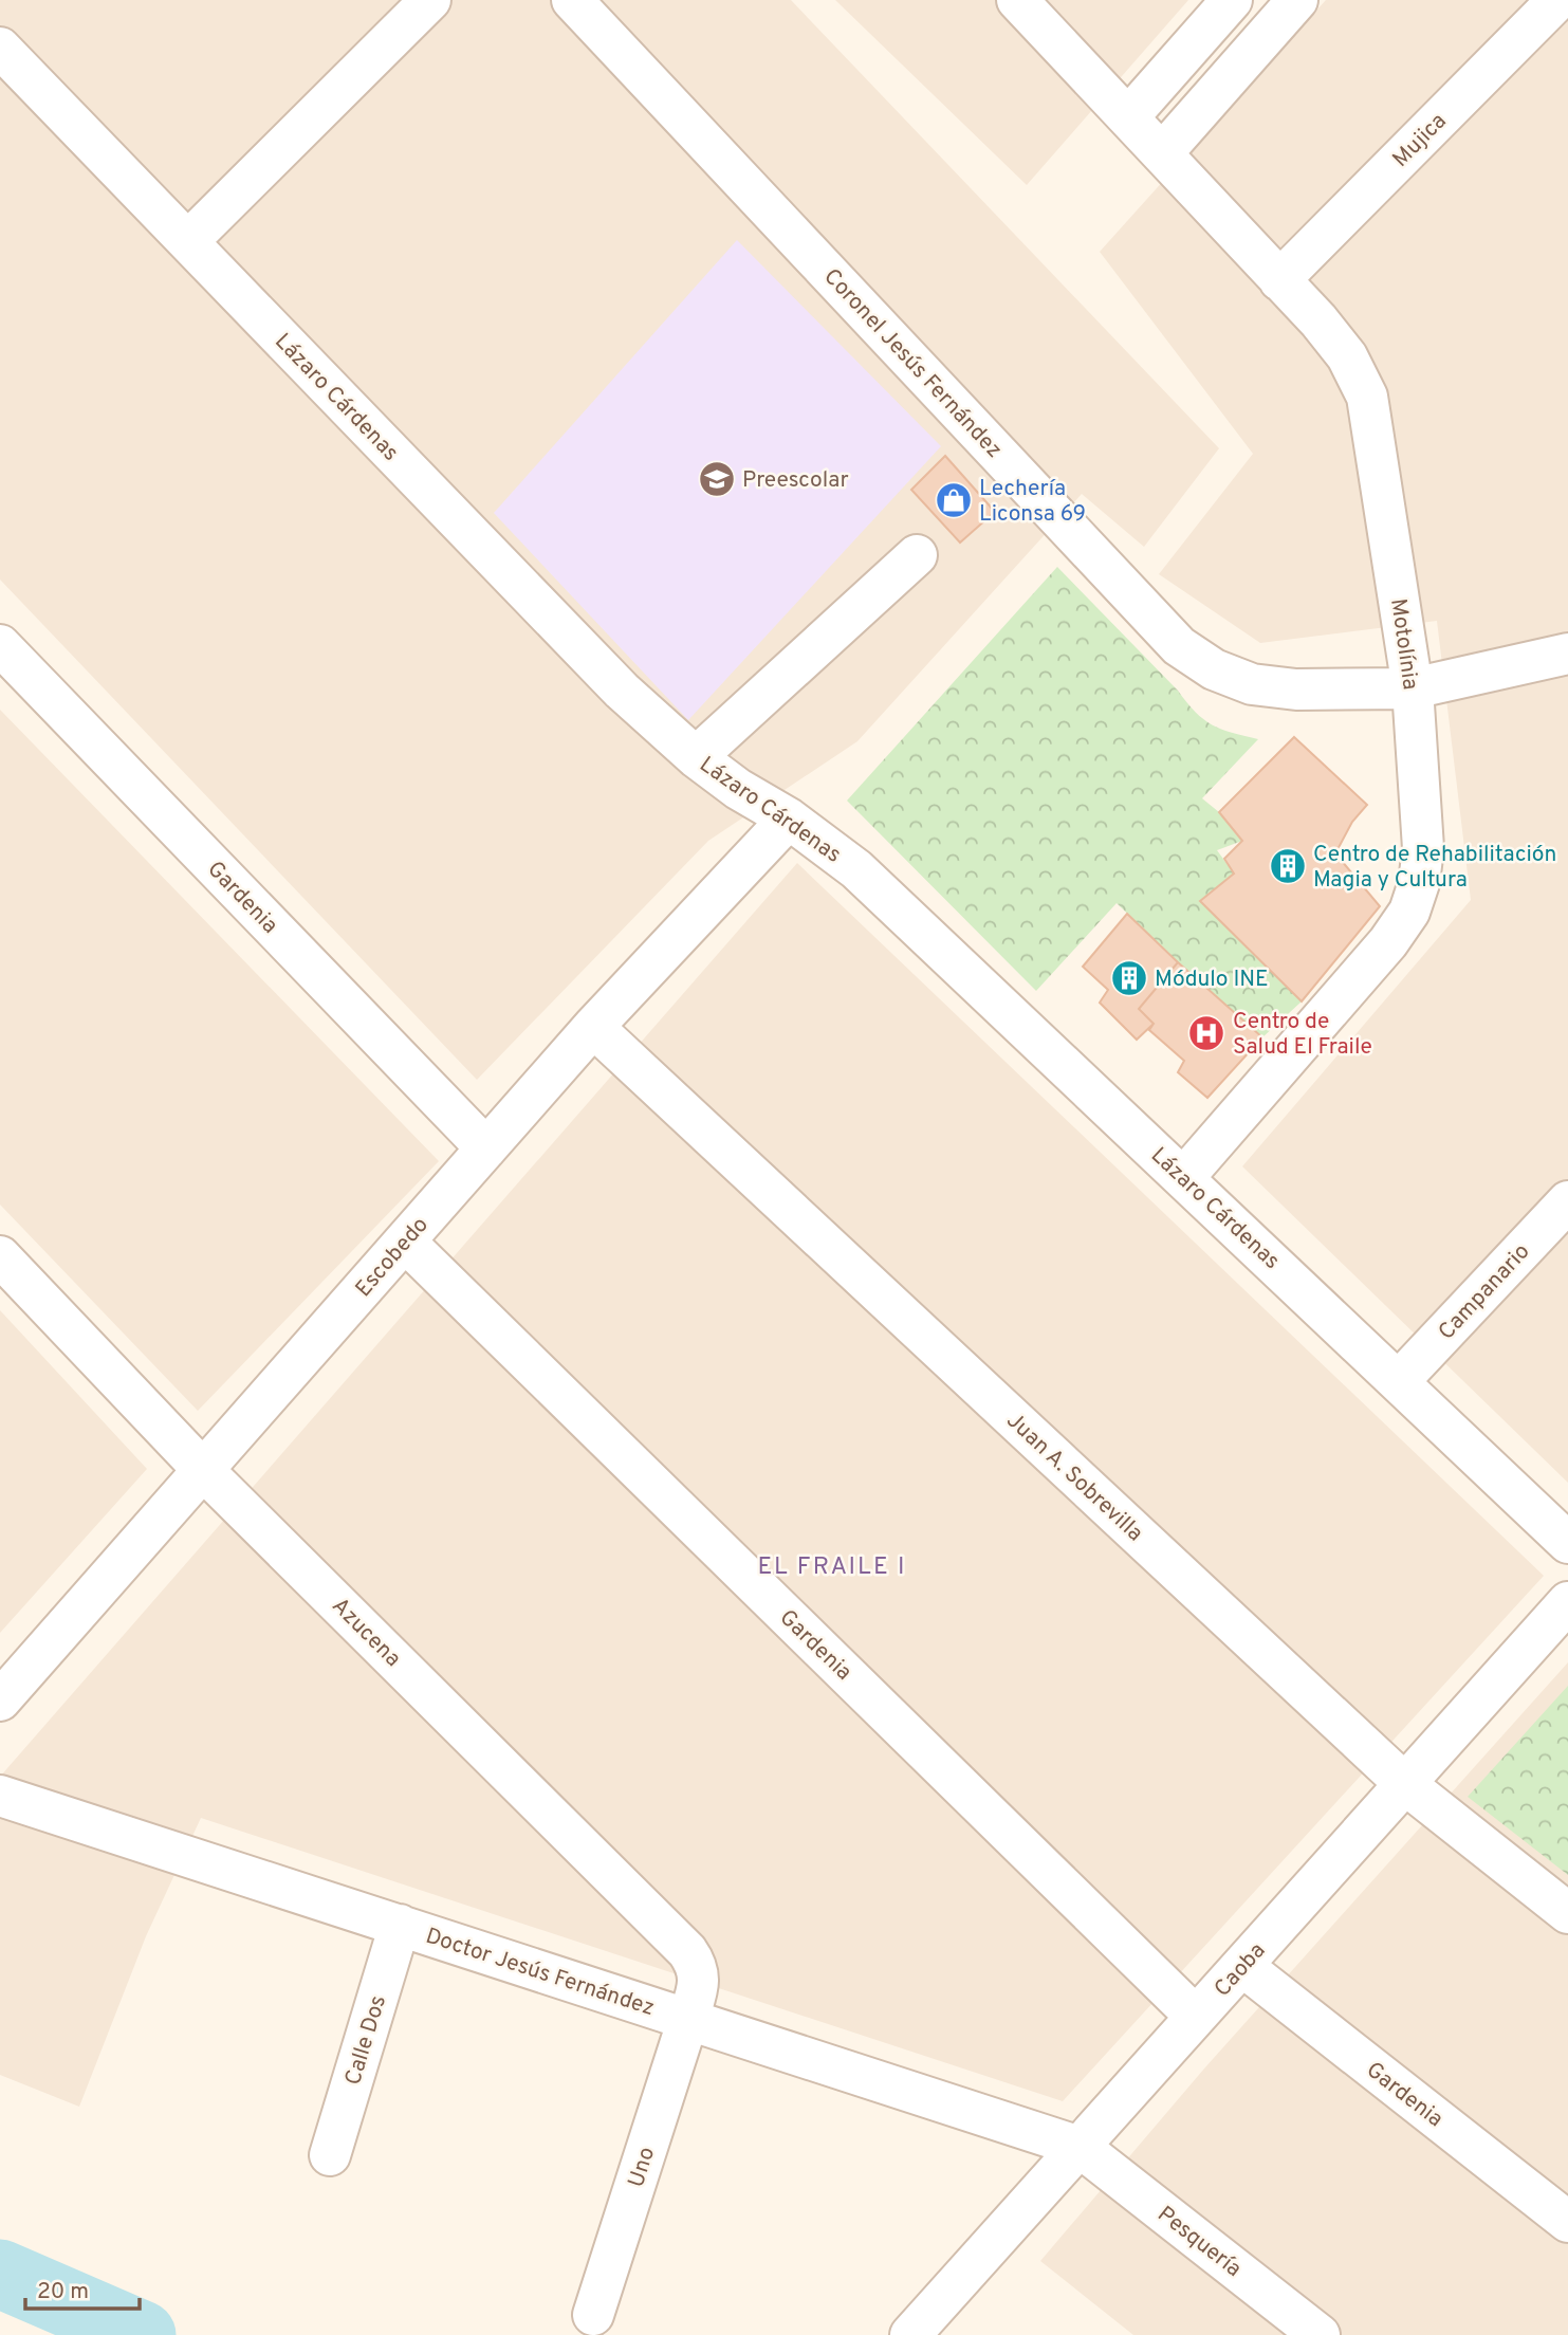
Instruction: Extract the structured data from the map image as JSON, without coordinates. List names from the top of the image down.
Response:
{
  "streets": {
    "street": [
      "Mujica",
      "Coronel Jesús Fernández",
      "Lázaro Cárdenas",
      "Motolínia",
      "Gardenia",
      "Escobedo",
      "Campanario",
      "Juan A. Sobrevilla",
      "Azucena",
      "Caoba",
      "Doctor Jesús Fernández",
      "Calle Dos",
      "Uno",
      "Pesquería"
    ]
  },
  "crossings": [
    ["Mujica", "Motolínia"],
    ["Coronel Jesús Fernández", "Motolínia"],
    ["Lázaro Cárdenas", "Motolínia"],
    ["Lázaro Cárdenas", "Escobedo"],
    ["Lázaro Cárdenas", "Campanario"],
    ["Gardenia", "Escobedo"],
    ["Gardenia", "Caoba"],
    ["Escobedo", "Juan A. Sobrevilla"],
    ["Escobedo", "Azucena"],
    ["Juan A. Sobrevilla", "Caoba"],
    ["Azucena", "Doctor Jesús Fernández"],
    ["Azucena", "Uno"],
    ["Caoba", "Doctor Jesús Fernández"],
    ["Caoba", "Pesquería"],
    ["Doctor Jesús Fernández", "Calle Dos"],
    ["Doctor Jesús Fernández", "Uno"],
    ["Doctor Jesús Fernández", "Pesquería"]
  ],
  "districts": ["EL FRAILE I"],
  "places": {
    "school or university": ["Preescolar"],
    "shop": ["Lechería Liconsa 69"],
    "building": ["Centro de Rehabilitación Magia y Cultura", "Módulo INE"],
    "hospital": ["Centro de Salud El Fraile"]
  },
  "scale_bar": "20 m"
}
